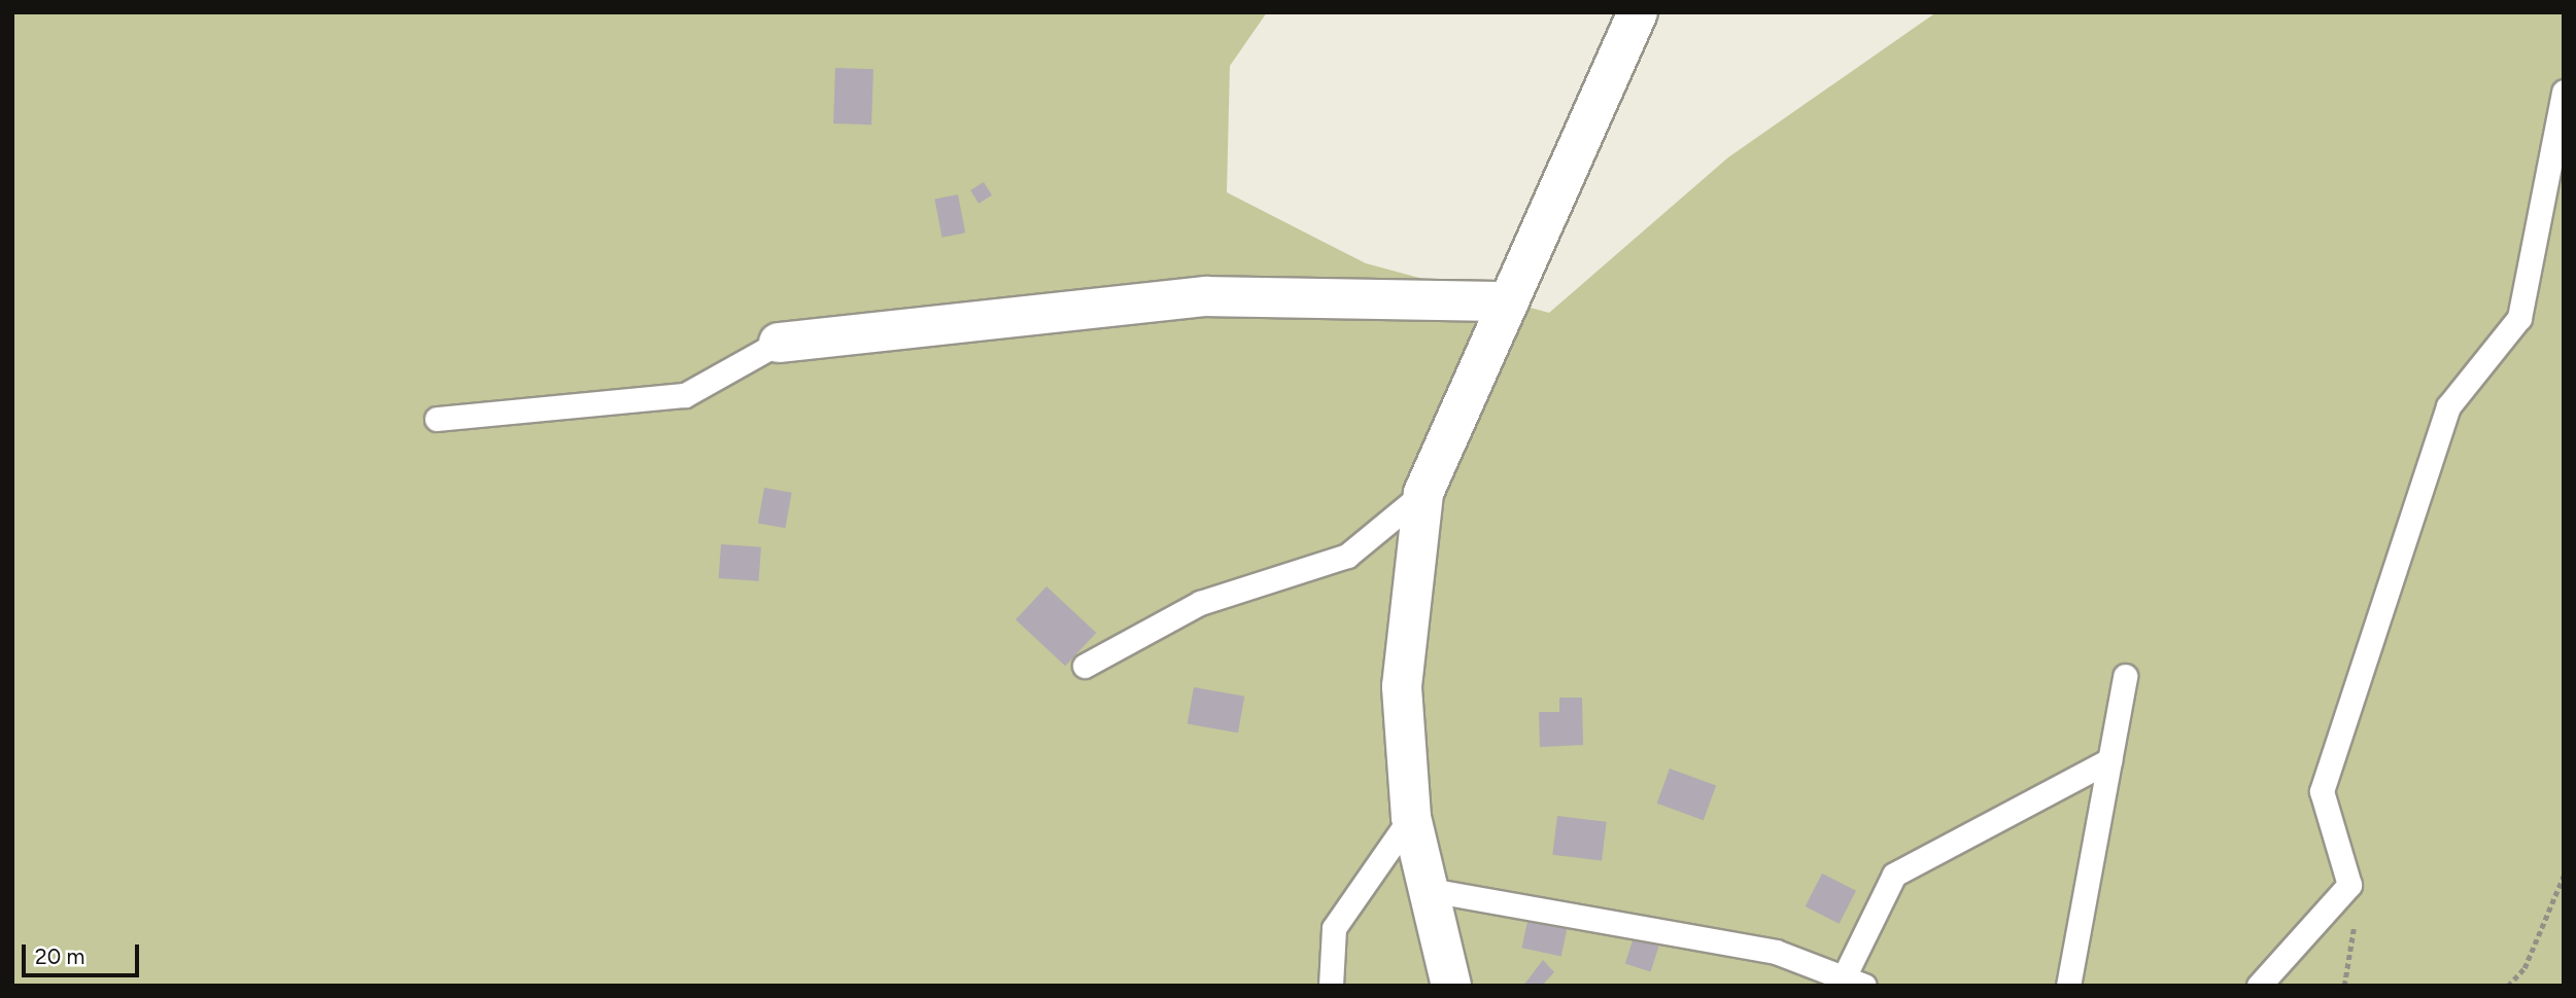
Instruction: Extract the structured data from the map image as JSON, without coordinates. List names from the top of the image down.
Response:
{
  "scale_bar": "20 m"
}
